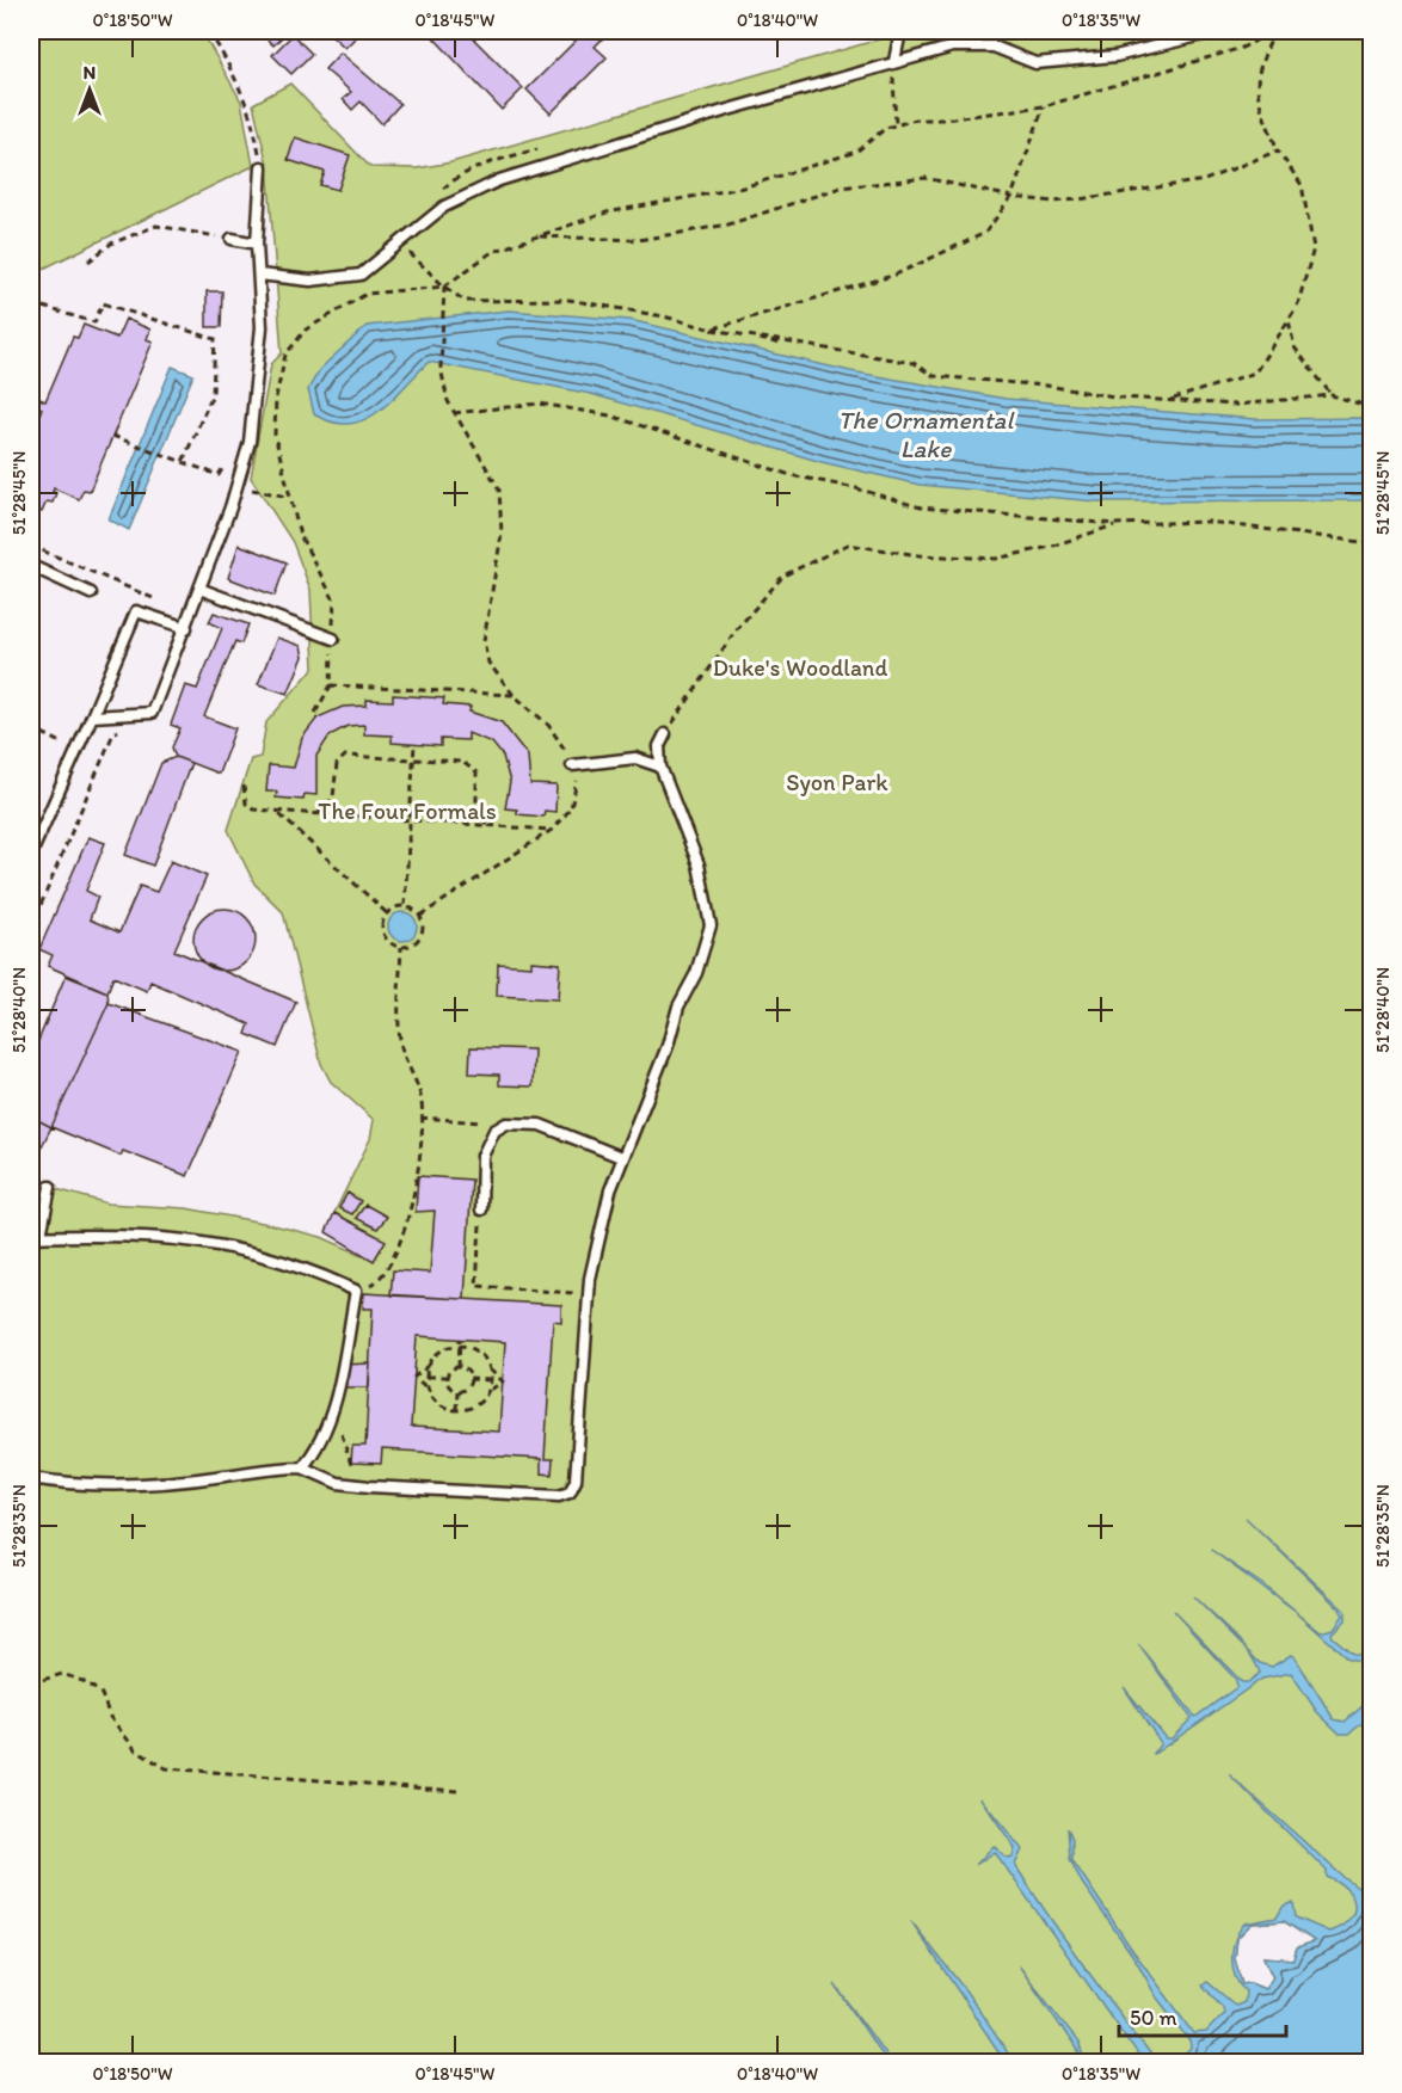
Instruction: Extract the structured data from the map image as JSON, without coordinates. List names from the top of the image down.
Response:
{
  "water": ["The Ornamental Lake"],
  "parks": ["Duke's Woodland", "Syon Park", "The Four Formals"],
  "scale_bar": "50 m",
  "north": "top",
  "coordinates": [
    "0°18'50\"W",
    "0°18'45\"W",
    "0°18'40\"W",
    "0°18'35\"W",
    "51°28'45\"N",
    "51°28'40\"N",
    "51°28'35\"N"
  ]
}
